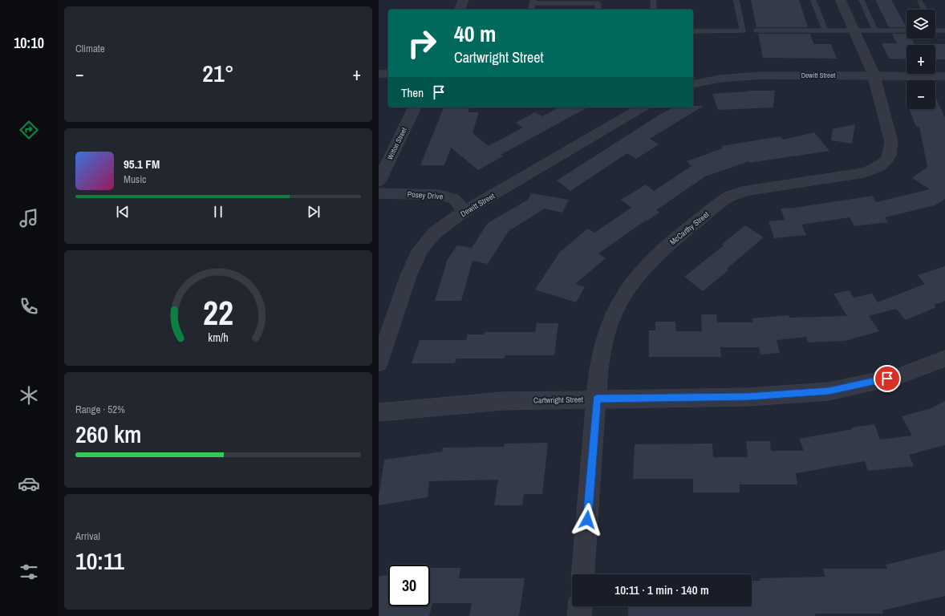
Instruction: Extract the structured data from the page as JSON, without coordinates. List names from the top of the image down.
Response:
{
  "streets": {
    "street": [
      "Dewitt Street",
      "Witton Street",
      "Posey Drive",
      "McCarthy Street",
      "Cartwright Street"
    ]
  },
  "crossings": [
    ["Dewitt Street", "Posey Drive"],
    ["Dewitt Street", "McCarthy Street"],
    ["McCarthy Street", "Cartwright Street"]
  ],
  "page": {
    "tabs": "10:10",
    "tile": [
      "Climate",
      ["Range · 52%", "260 km"],
      ["Arrival", "10:11"]
    ],
    "map_buttons": ["+", "−"],
    "turn": ["40 m", "Cartwright Street"],
    "heat": ["−", "21°", "+"],
    "then": "Then",
    "song": ["95.1 FM", "Music"],
    "limit": "30",
    "trip": "10:11 · 1 min · 140 m",
    "gauge": ["22", "km/h"]
  }
}
